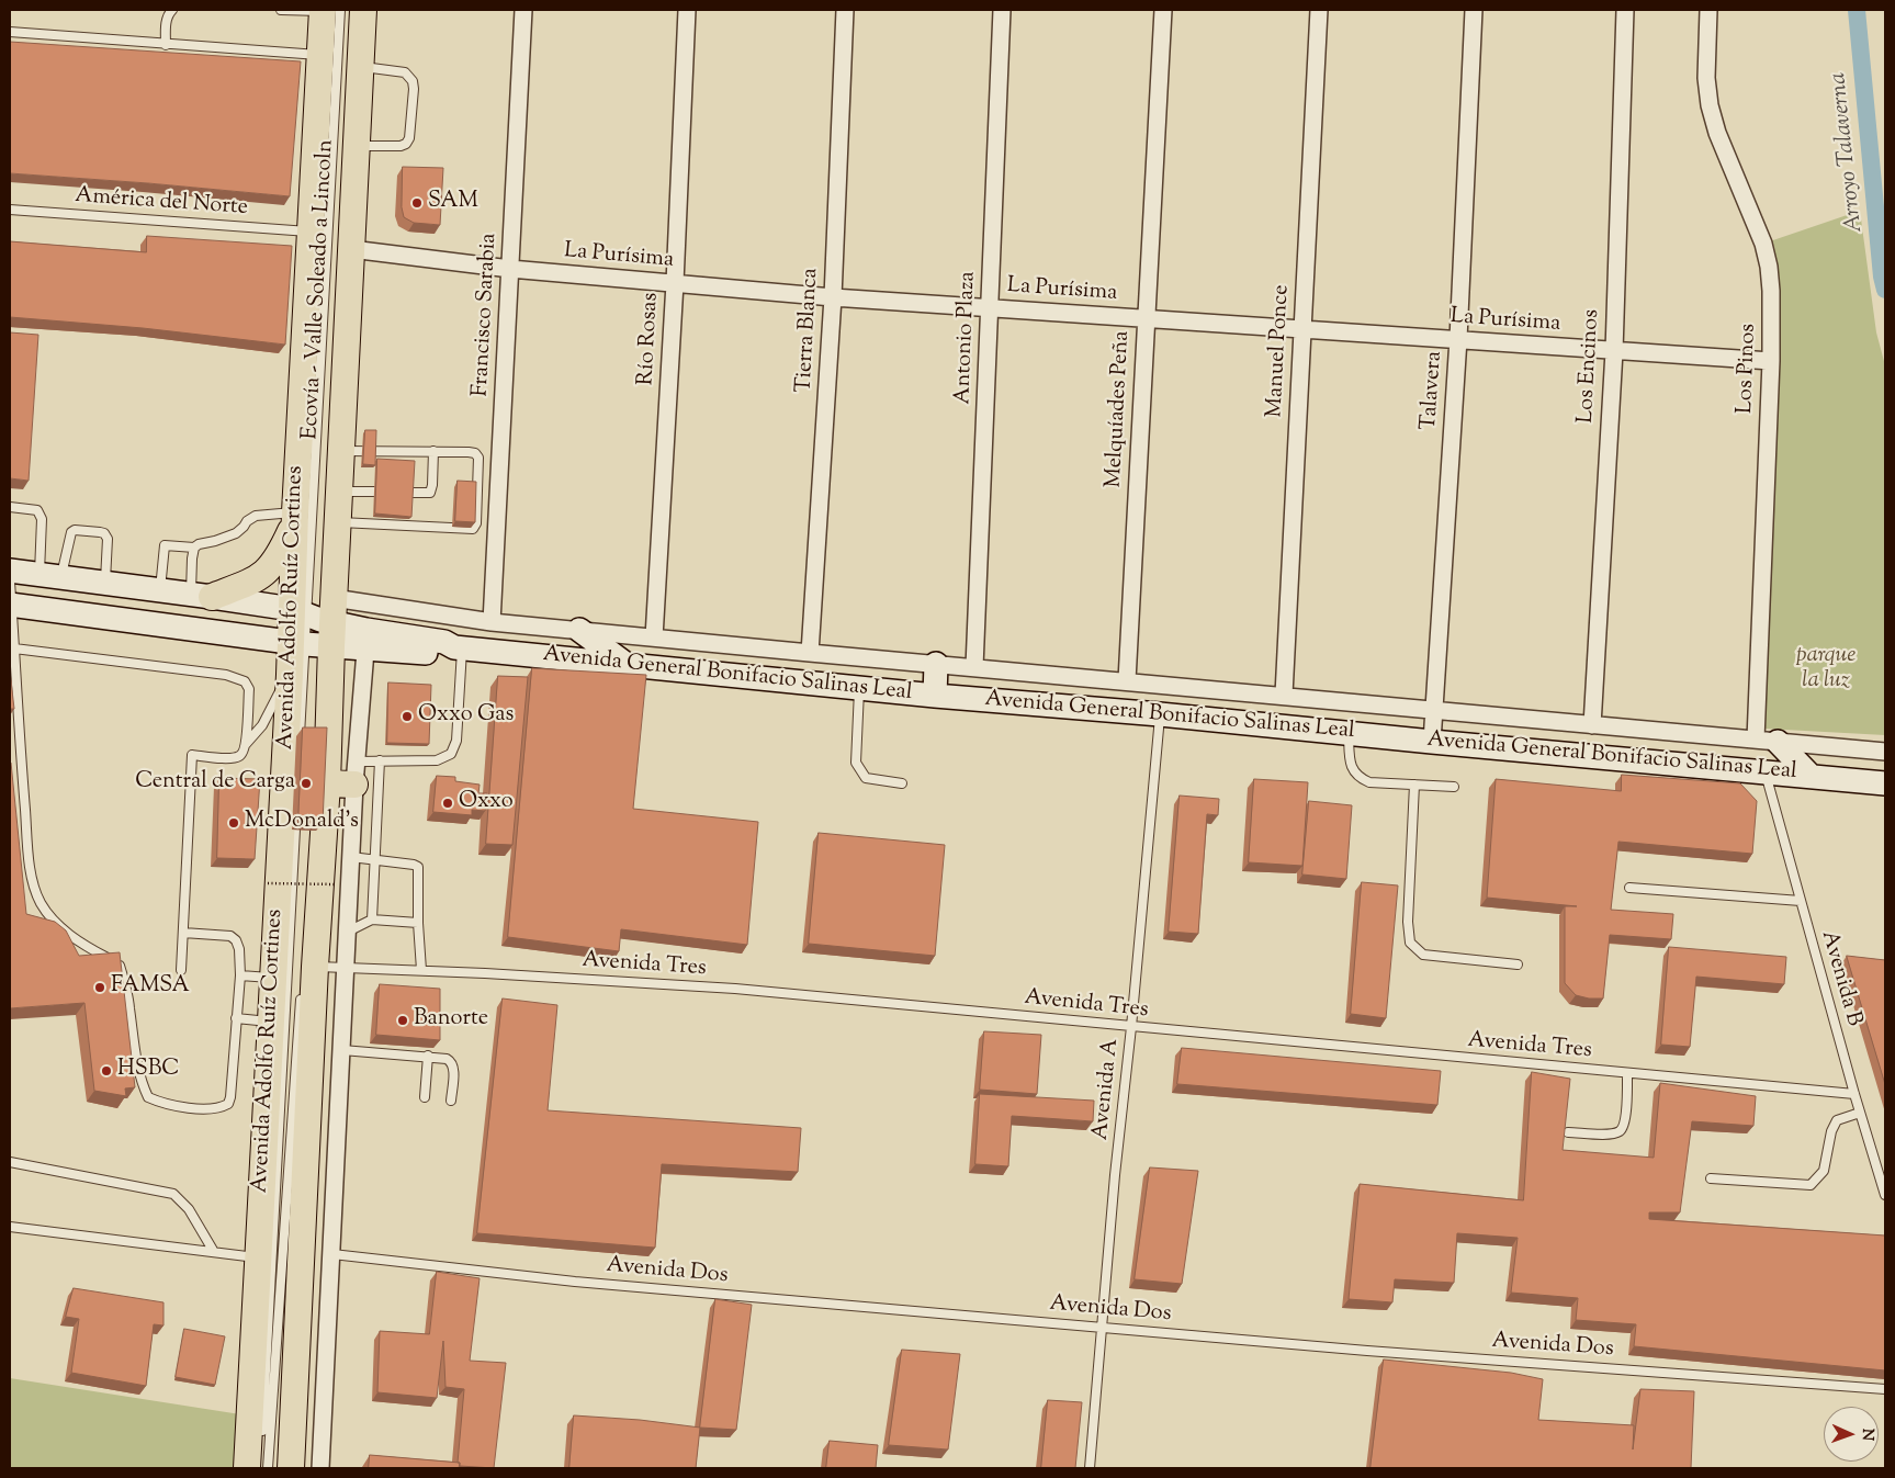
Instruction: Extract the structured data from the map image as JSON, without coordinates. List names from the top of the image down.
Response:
{
  "streets": {
    "main road": ["Avenida Adolfo Ruíz Cortines"],
    "street": [
      "La Purísima",
      "Francisco Sarabia",
      "Tierra Blanca",
      "Antonio Plaza",
      "Río Rosas",
      "Manuel Ponce",
      "Los Encinos",
      "Los Pinos",
      "Talavera",
      "Melquíades Peña",
      "Avenida General Bonifacio Salinas Leal"
    ],
    "lane": [
      "América del Norte",
      "Avenida Tres",
      "Avenida B",
      "Avenida A",
      "Avenida Dos"
    ]
  },
  "crossings": [
    ["América del Norte", "Avenida Adolfo Ruíz Cortines"],
    ["La Purísima", "Francisco Sarabia"],
    ["La Purísima", "Tierra Blanca"],
    ["La Purísima", "Antonio Plaza"],
    ["La Purísima", "Río Rosas"],
    ["La Purísima", "Manuel Ponce"],
    ["La Purísima", "Los Encinos"],
    ["La Purísima", "Los Pinos"],
    ["La Purísima", "Talavera"],
    ["La Purísima", "Melquíades Peña"],
    ["La Purísima", "Avenida Adolfo Ruíz Cortines"],
    ["Talavera", "Avenida General Bonifacio Salinas Leal"],
    ["Avenida Adolfo Ruíz Cortines", "Avenida General Bonifacio Salinas Leal"],
    ["Avenida Adolfo Ruíz Cortines", "Avenida Tres"],
    ["Avenida General Bonifacio Salinas Leal", "Avenida B"],
    ["Avenida General Bonifacio Salinas Leal", "Avenida A"],
    ["Avenida Tres", "Avenida B"],
    ["Avenida Tres", "Avenida A"],
    ["Avenida A", "Avenida Dos"]
  ],
  "water": ["Arroyo Talaverna"],
  "parks": ["parque la luz"],
  "places": [
    "SAM",
    "Oxxo Gas",
    "Central de Carga",
    "Oxxo",
    "McDonald's",
    "FAMSA",
    "Banorte",
    "HSBC"
  ],
  "north": "right"
}
